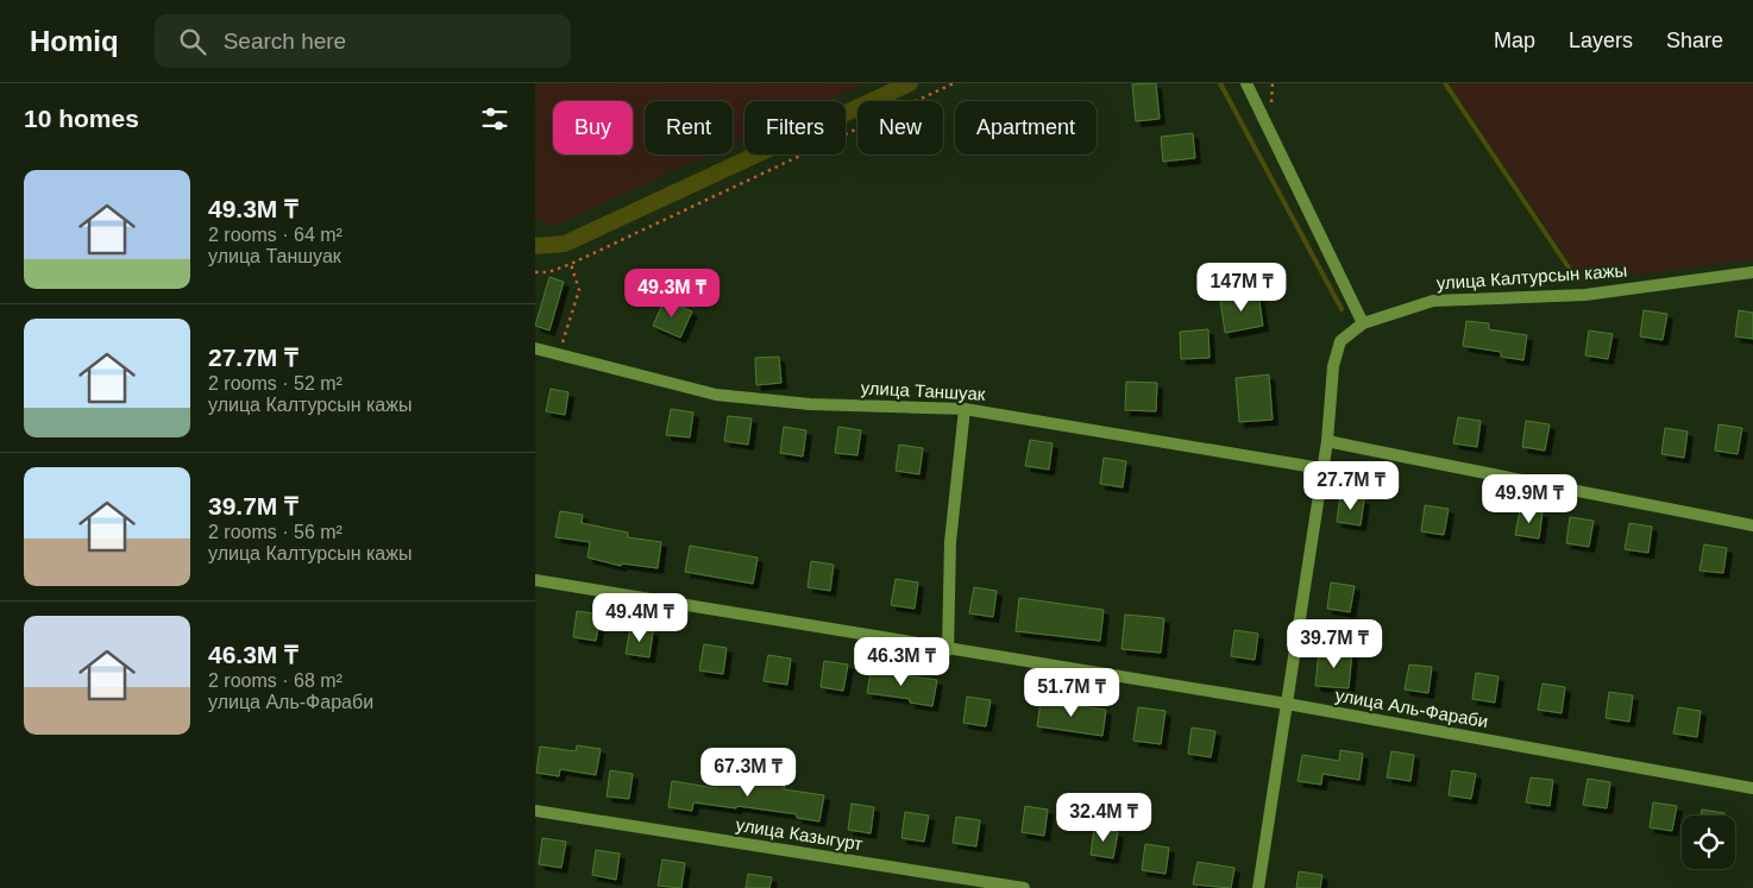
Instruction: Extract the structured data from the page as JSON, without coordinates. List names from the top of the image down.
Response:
{
  "streets": {
    "street": [
      "улица Калтурсын кажы",
      "улица Таншуак",
      "улица Аль-Фараби",
      "улица Казыгурт"
    ]
  },
  "crossings": [
    ["улица Калтурсын кажы", "улица Таншуак"],
    ["улица Калтурсын кажы", "улица Аль-Фараби"]
  ],
  "page": {
    "header": "Homiq",
    "search": "Search here",
    "nav": ["Map", "Layers", "Share"],
    "heading": "10 homes",
    "chip": [
      "Buy",
      "Rent",
      "Filters",
      "New",
      "Apartment"
    ],
    "list": [
      {
        "name": "49.3M ₸",
        "note": "2 rooms · 64 m² · улица Таншуак"
      },
      {
        "name": "27.7M ₸",
        "note": "2 rooms · 52 m² · улица Калтурсын кажы"
      },
      {
        "name": "39.7M ₸",
        "note": "2 rooms · 56 m² · улица Калтурсын кажы"
      },
      {
        "name": "46.3M ₸",
        "note": "2 rooms · 68 m² · улица Аль-Фараби"
      }
    ],
    "price": [
      "147M ₸",
      "49.3M ₸",
      "27.7M ₸",
      "49.9M ₸",
      "49.4M ₸",
      "39.7M ₸",
      "46.3M ₸",
      "51.7M ₸",
      "67.3M ₸",
      "32.4M ₸"
    ]
  }
}
